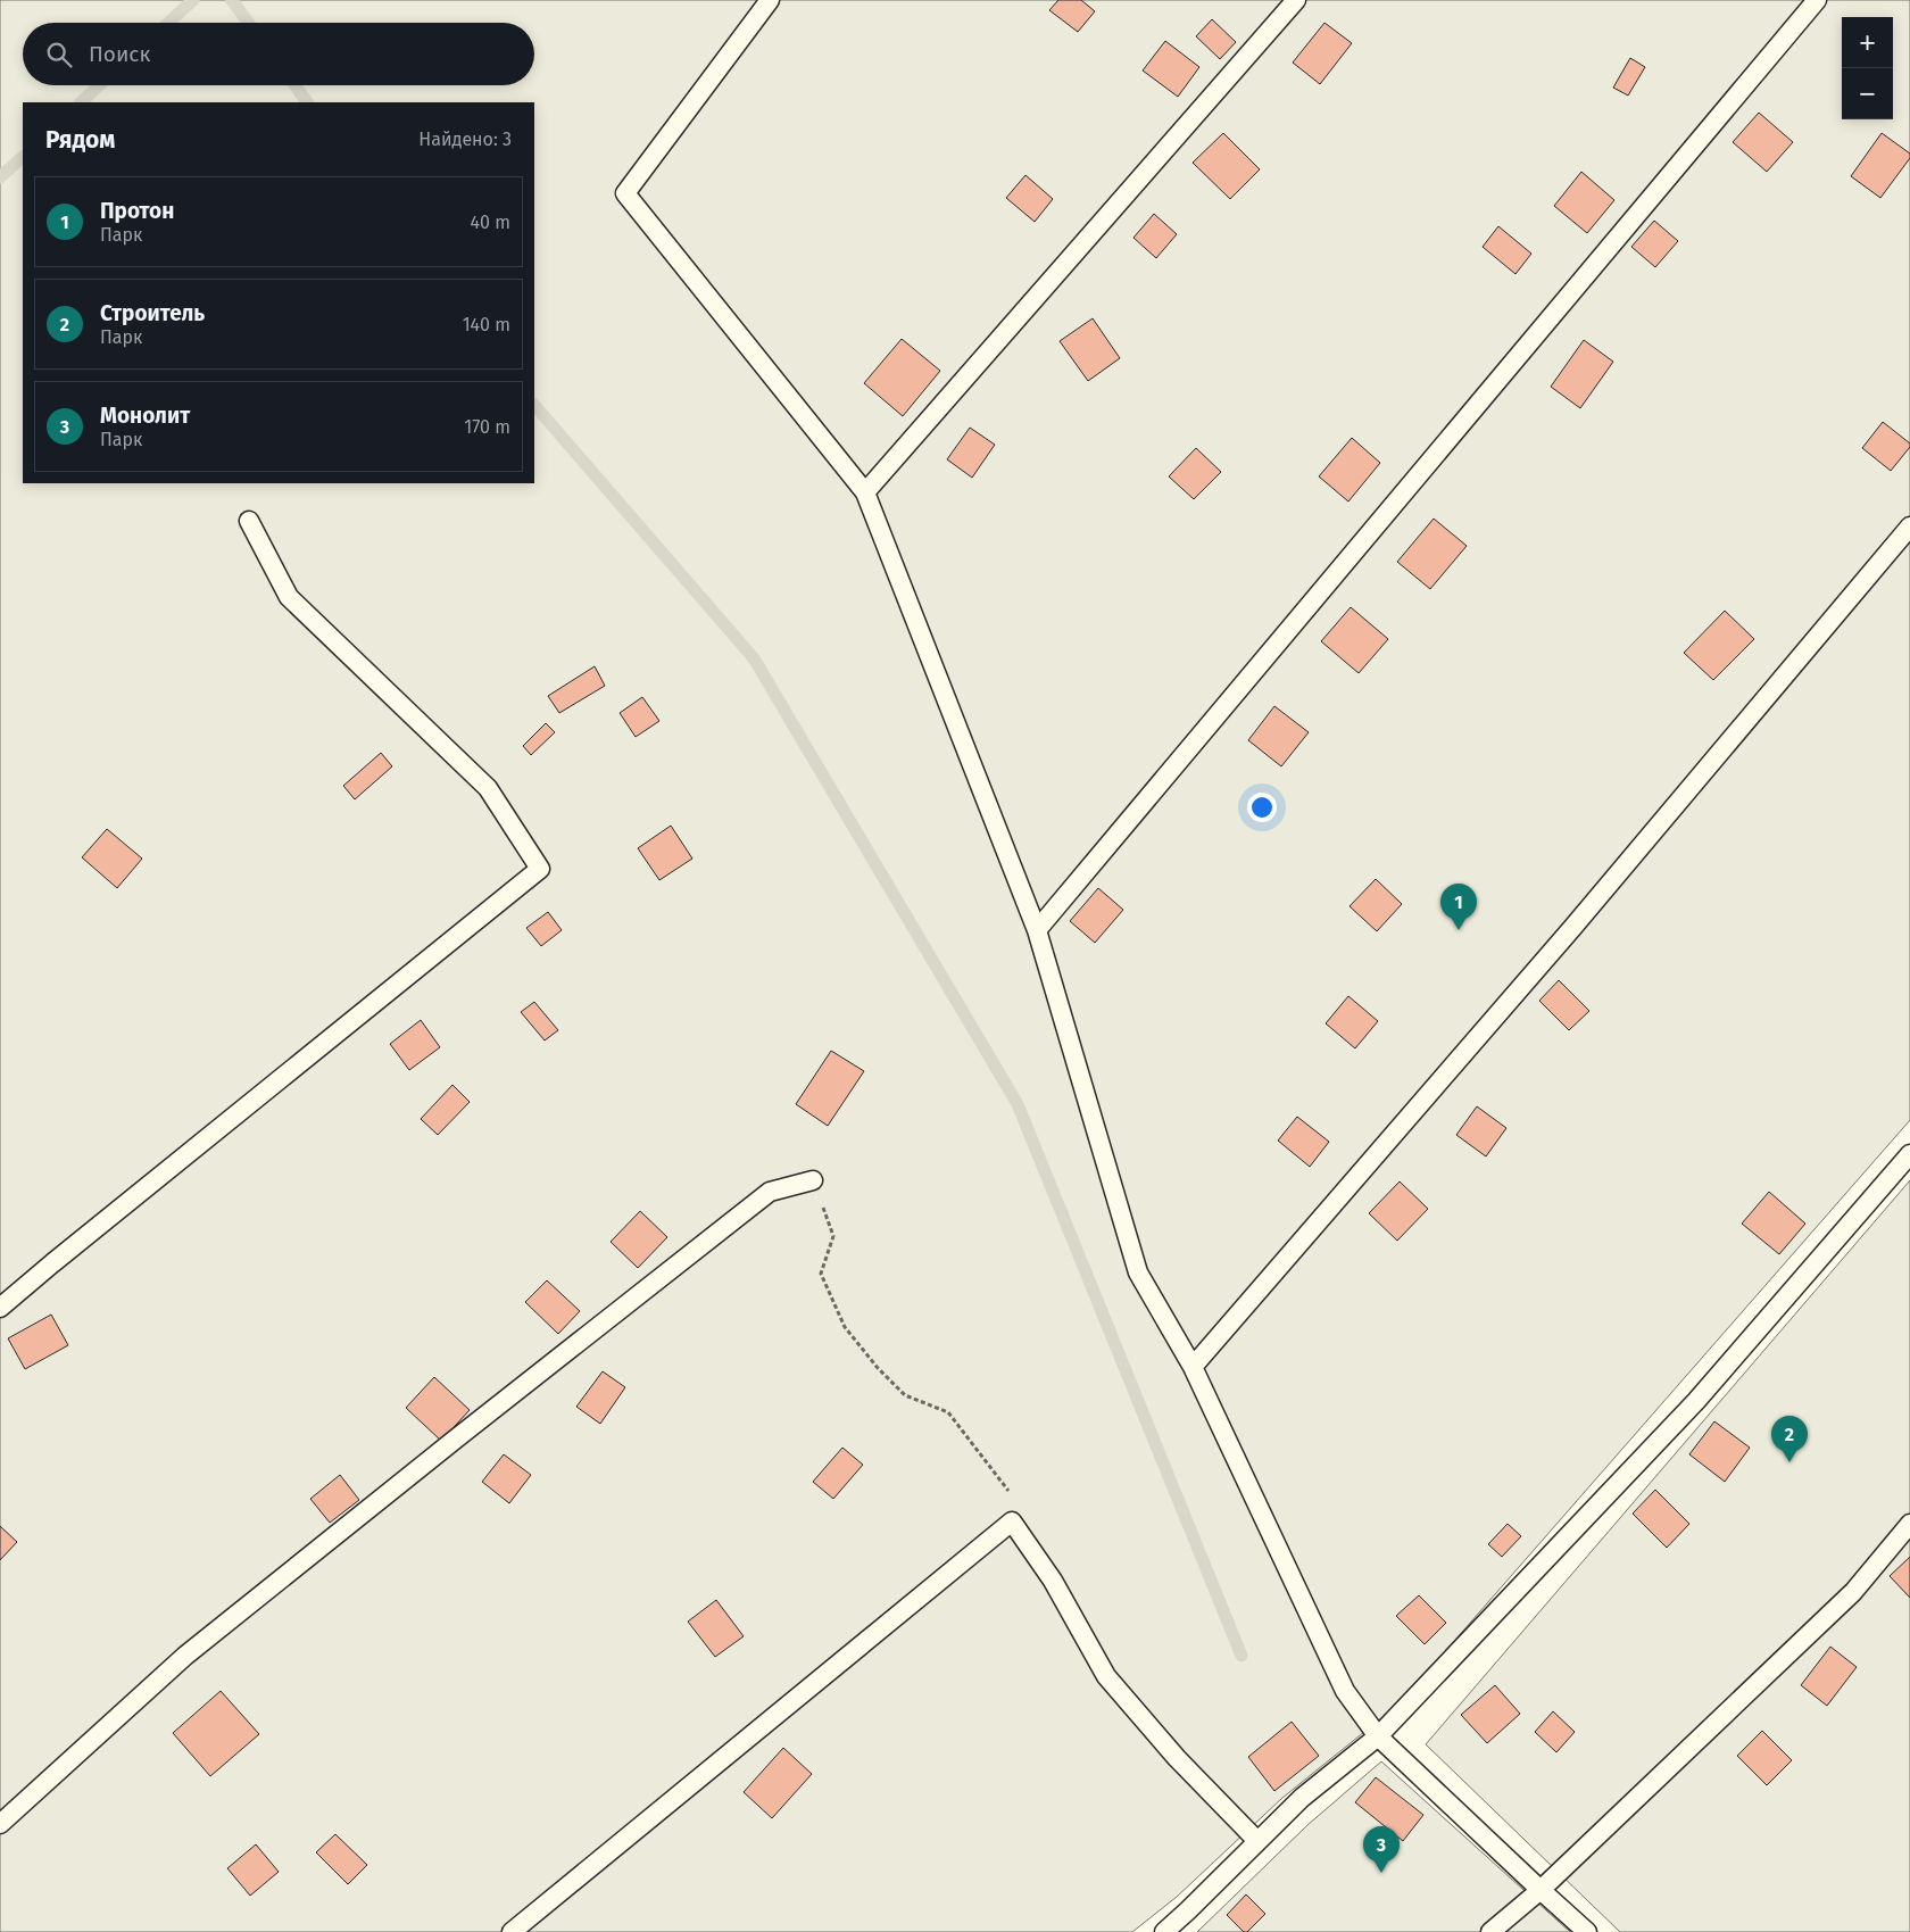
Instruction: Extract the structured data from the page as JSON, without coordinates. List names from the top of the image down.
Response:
{
  "page": {
    "map_buttons": ["+", "−"],
    "search": "Поиск",
    "heading": ["Рядом", "Найдено: 3"],
    "list": [
      {
        "mark": "1",
        "name": "Протон",
        "note": "Парк",
        "value": "40 m"
      },
      {
        "mark": "2",
        "name": "Строитель",
        "note": "Парк",
        "value": "140 m"
      },
      {
        "mark": "3",
        "name": "Монолит",
        "note": "Парк",
        "value": "170 m"
      }
    ],
    "pins": ["1", "2", "3"]
  }
}
